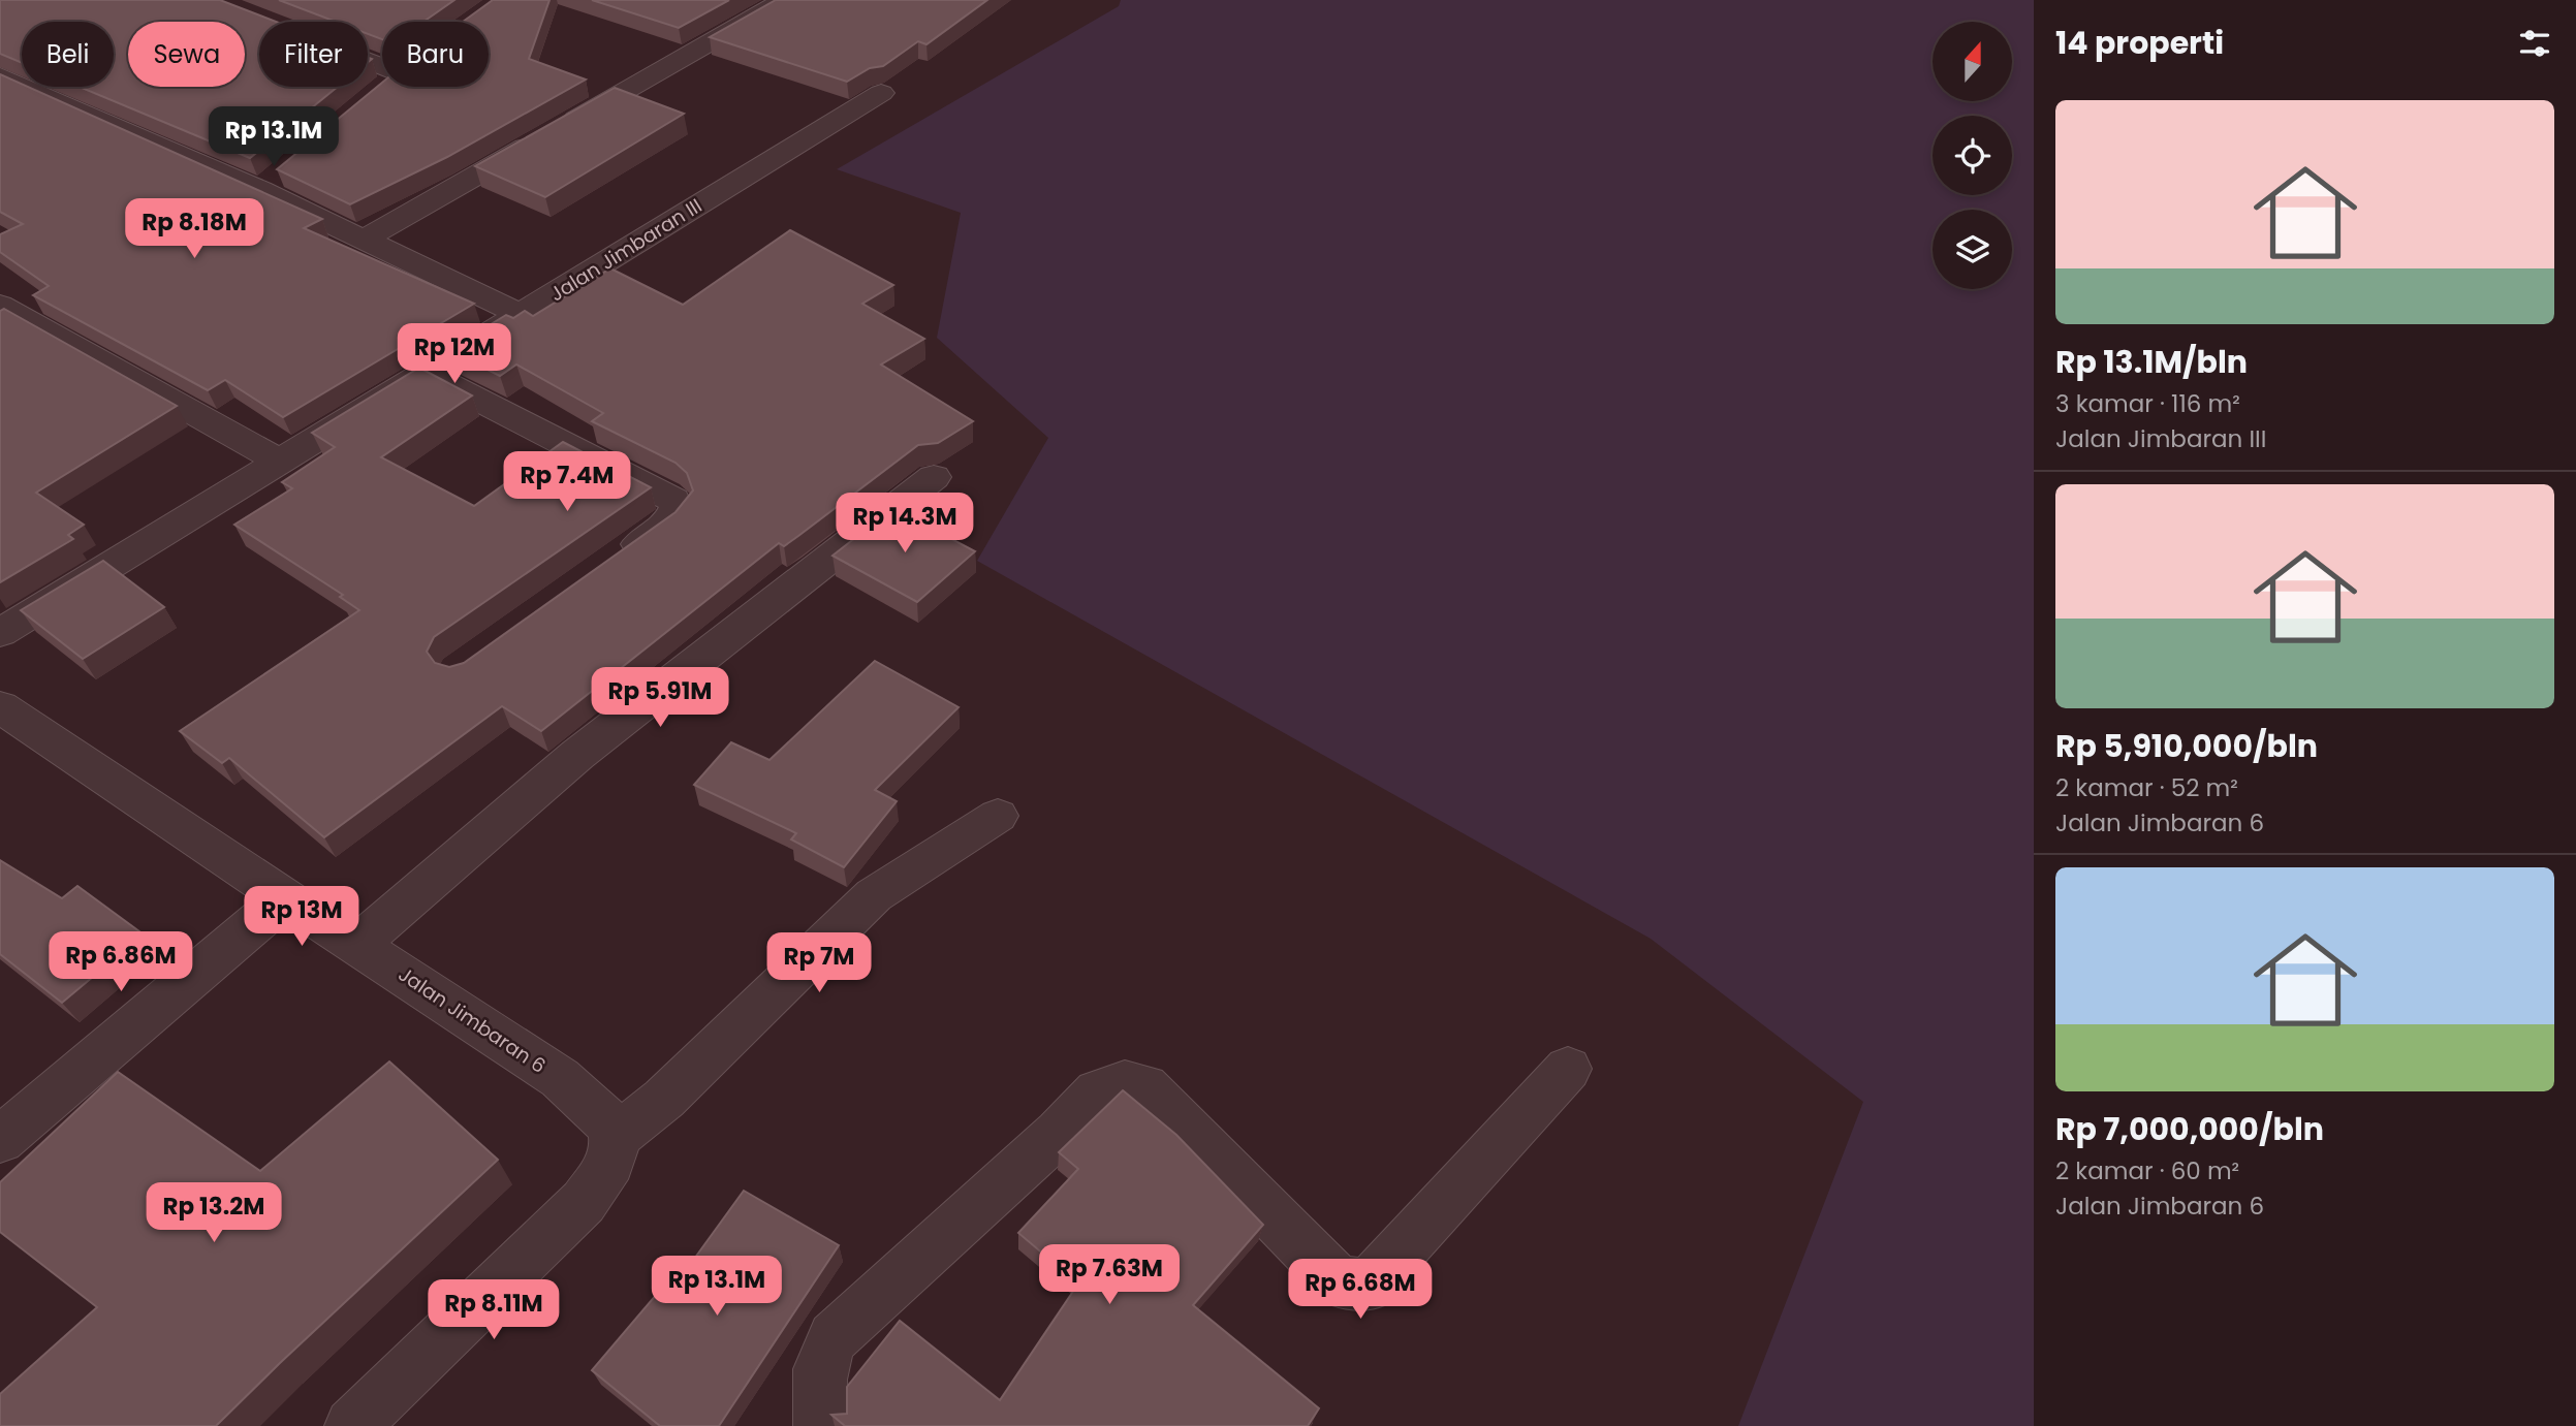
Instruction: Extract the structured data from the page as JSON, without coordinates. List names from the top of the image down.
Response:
{
  "streets": {
    "street": ["Jalan Jimbaran III", "Jalan Jimbaran 6"]
  },
  "north": "top",
  "page": {
    "heading": "14 properti",
    "chip": [
      "Beli",
      "Sewa",
      "Filter",
      "Baru"
    ],
    "list": [
      {
        "name": "Rp 13.1M/bln",
        "note": "3 kamar · 116 m² · Jalan Jimbaran III"
      },
      {
        "name": "Rp 5,910,000/bln",
        "note": "2 kamar · 52 m² · Jalan Jimbaran 6"
      },
      {
        "name": "Rp 7,000,000/bln",
        "note": "2 kamar · 60 m² · Jalan Jimbaran 6"
      }
    ],
    "price": [
      "Rp 13.1M",
      "Rp 8.18M",
      "Rp 12M",
      "Rp 7.4M",
      "Rp 14.3M",
      "Rp 5.91M",
      "Rp 13M",
      "Rp 6.86M",
      "Rp 7M",
      "Rp 13.2M",
      "Rp 7.63M",
      "Rp 13.1M",
      "Rp 6.68M",
      "Rp 8.11M"
    ]
  }
}
